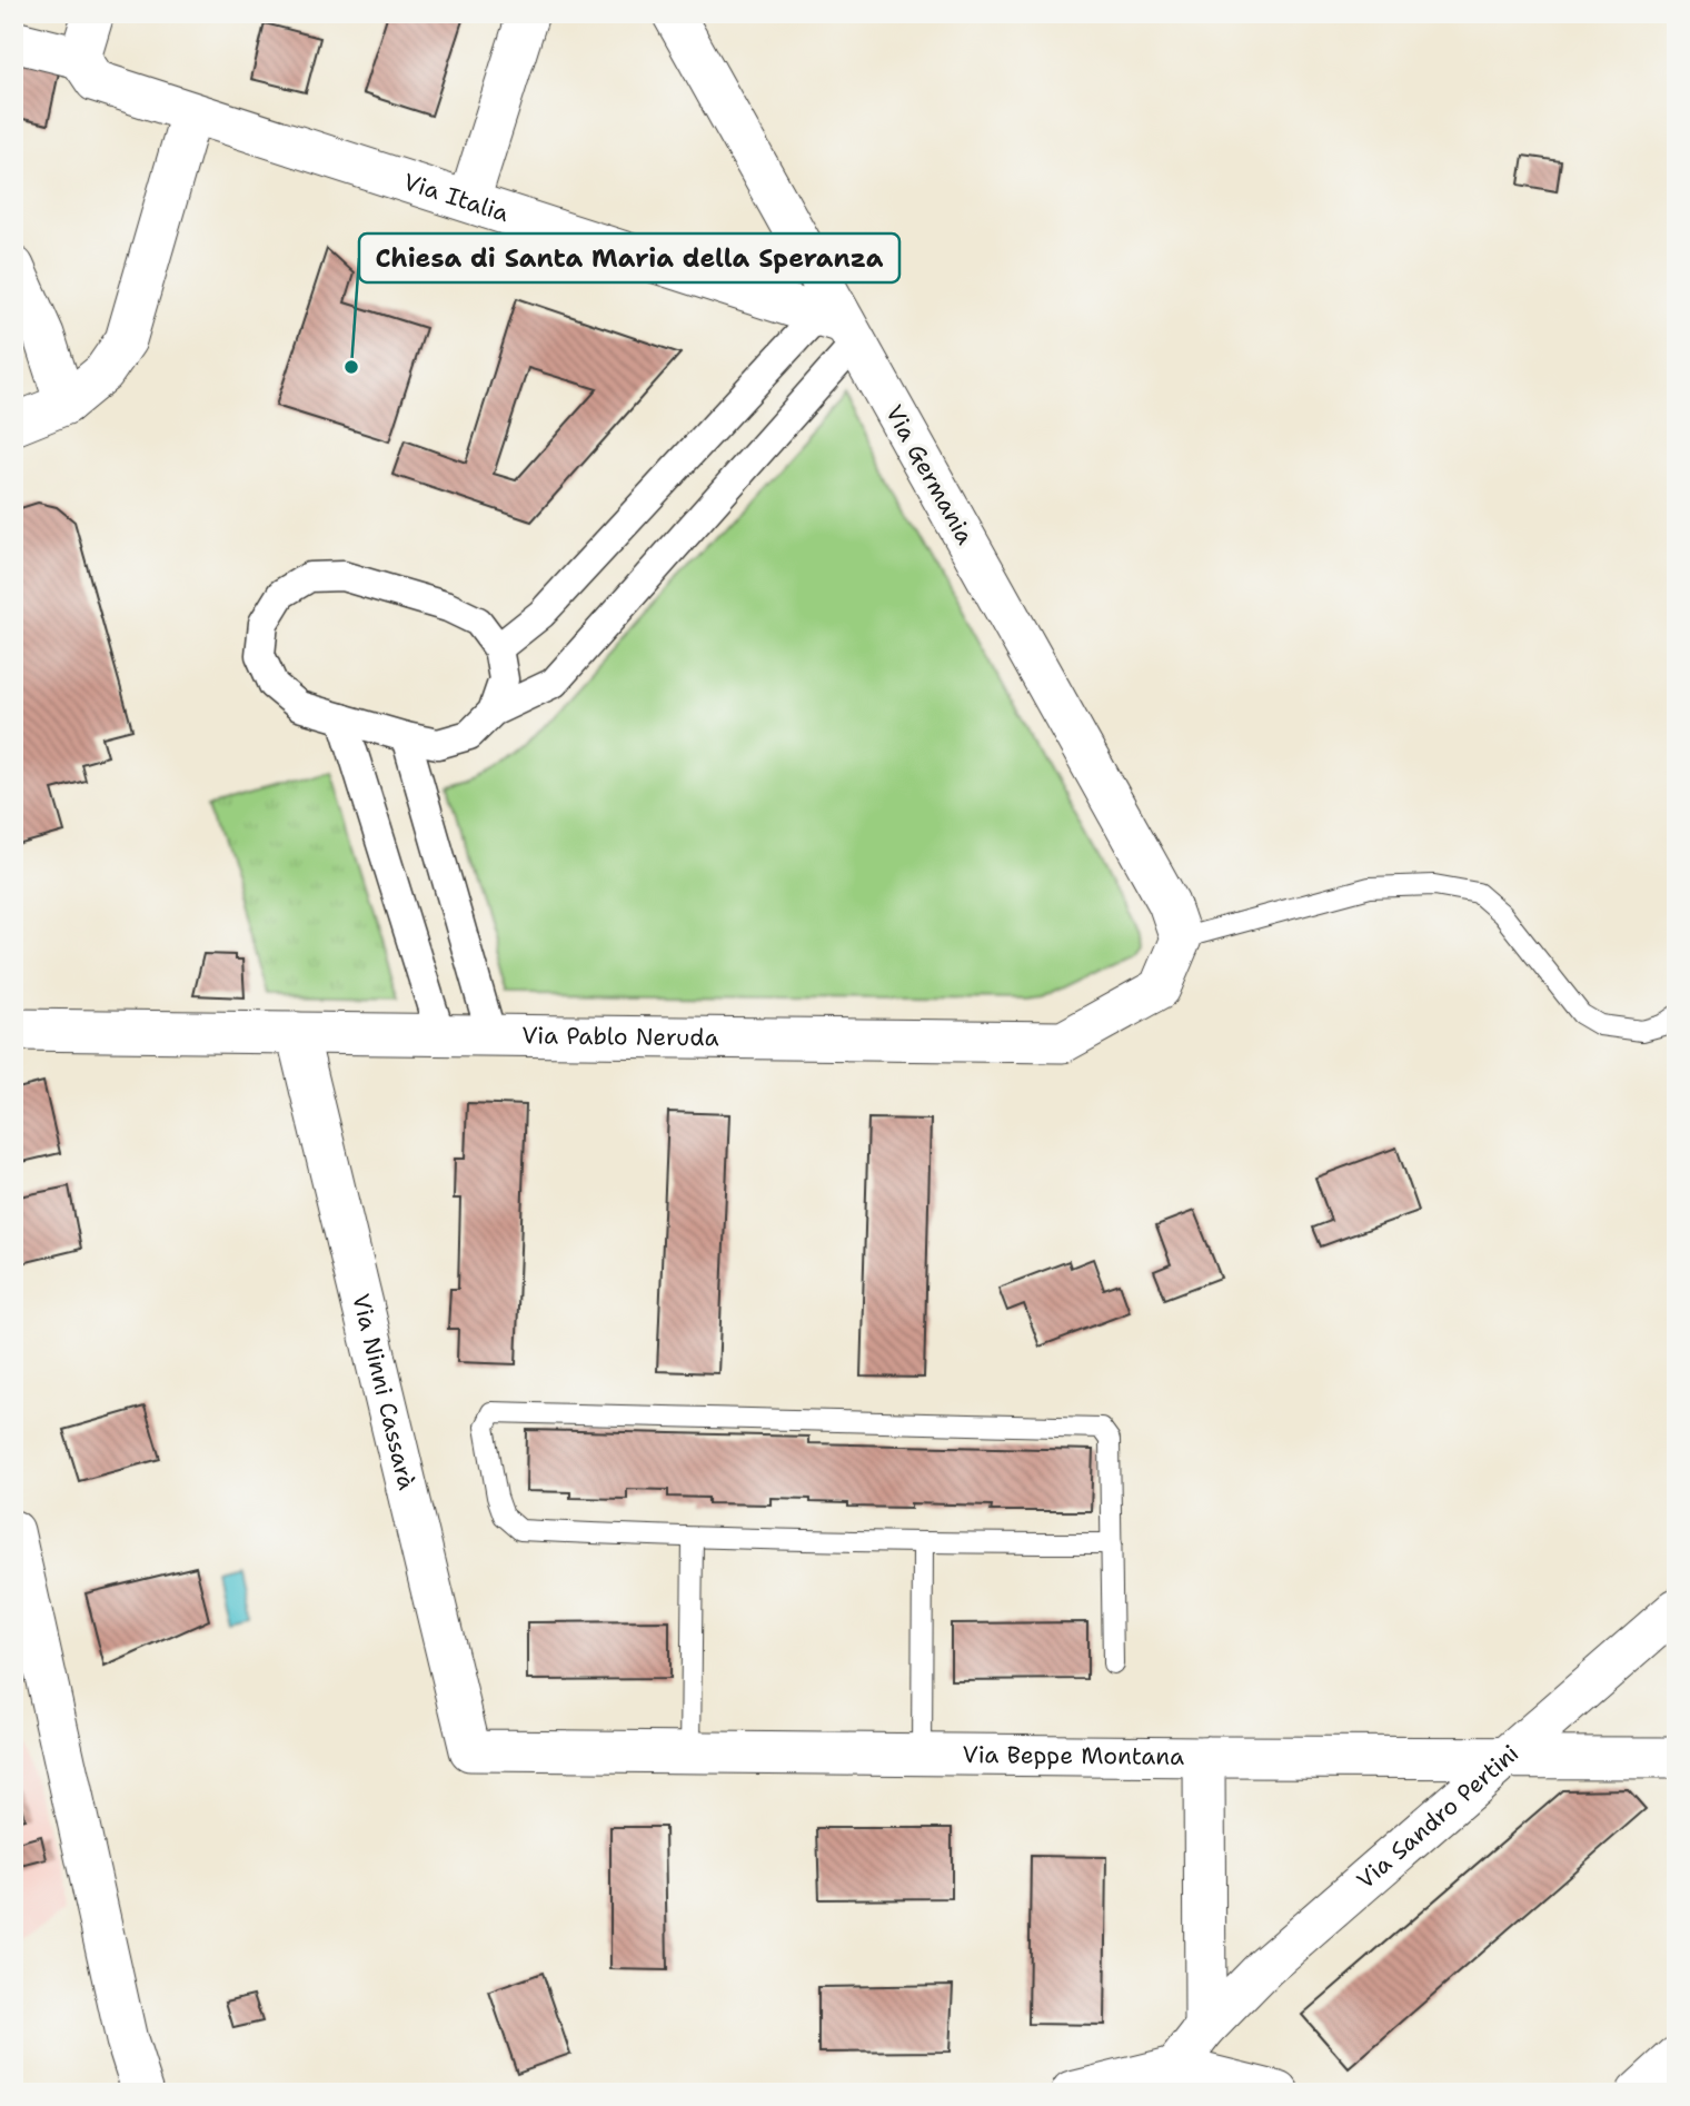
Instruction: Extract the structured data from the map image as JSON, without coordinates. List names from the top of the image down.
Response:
{
  "streets": {
    "street": [
      "Via Italia",
      "Via Germania",
      "Via Pablo Neruda",
      "Via Ninni Cassarà",
      "Via Beppe Montana",
      "Via Sandro Pertini"
    ]
  },
  "crossings": [
    ["Via Italia", "Via Germania"],
    ["Via Germania", "Via Pablo Neruda"],
    ["Via Pablo Neruda", "Via Ninni Cassarà"],
    ["Via Ninni Cassarà", "Via Beppe Montana"],
    ["Via Beppe Montana", "Via Sandro Pertini"]
  ],
  "places": ["Chiesa di Santa Maria della Speranza"]
}
